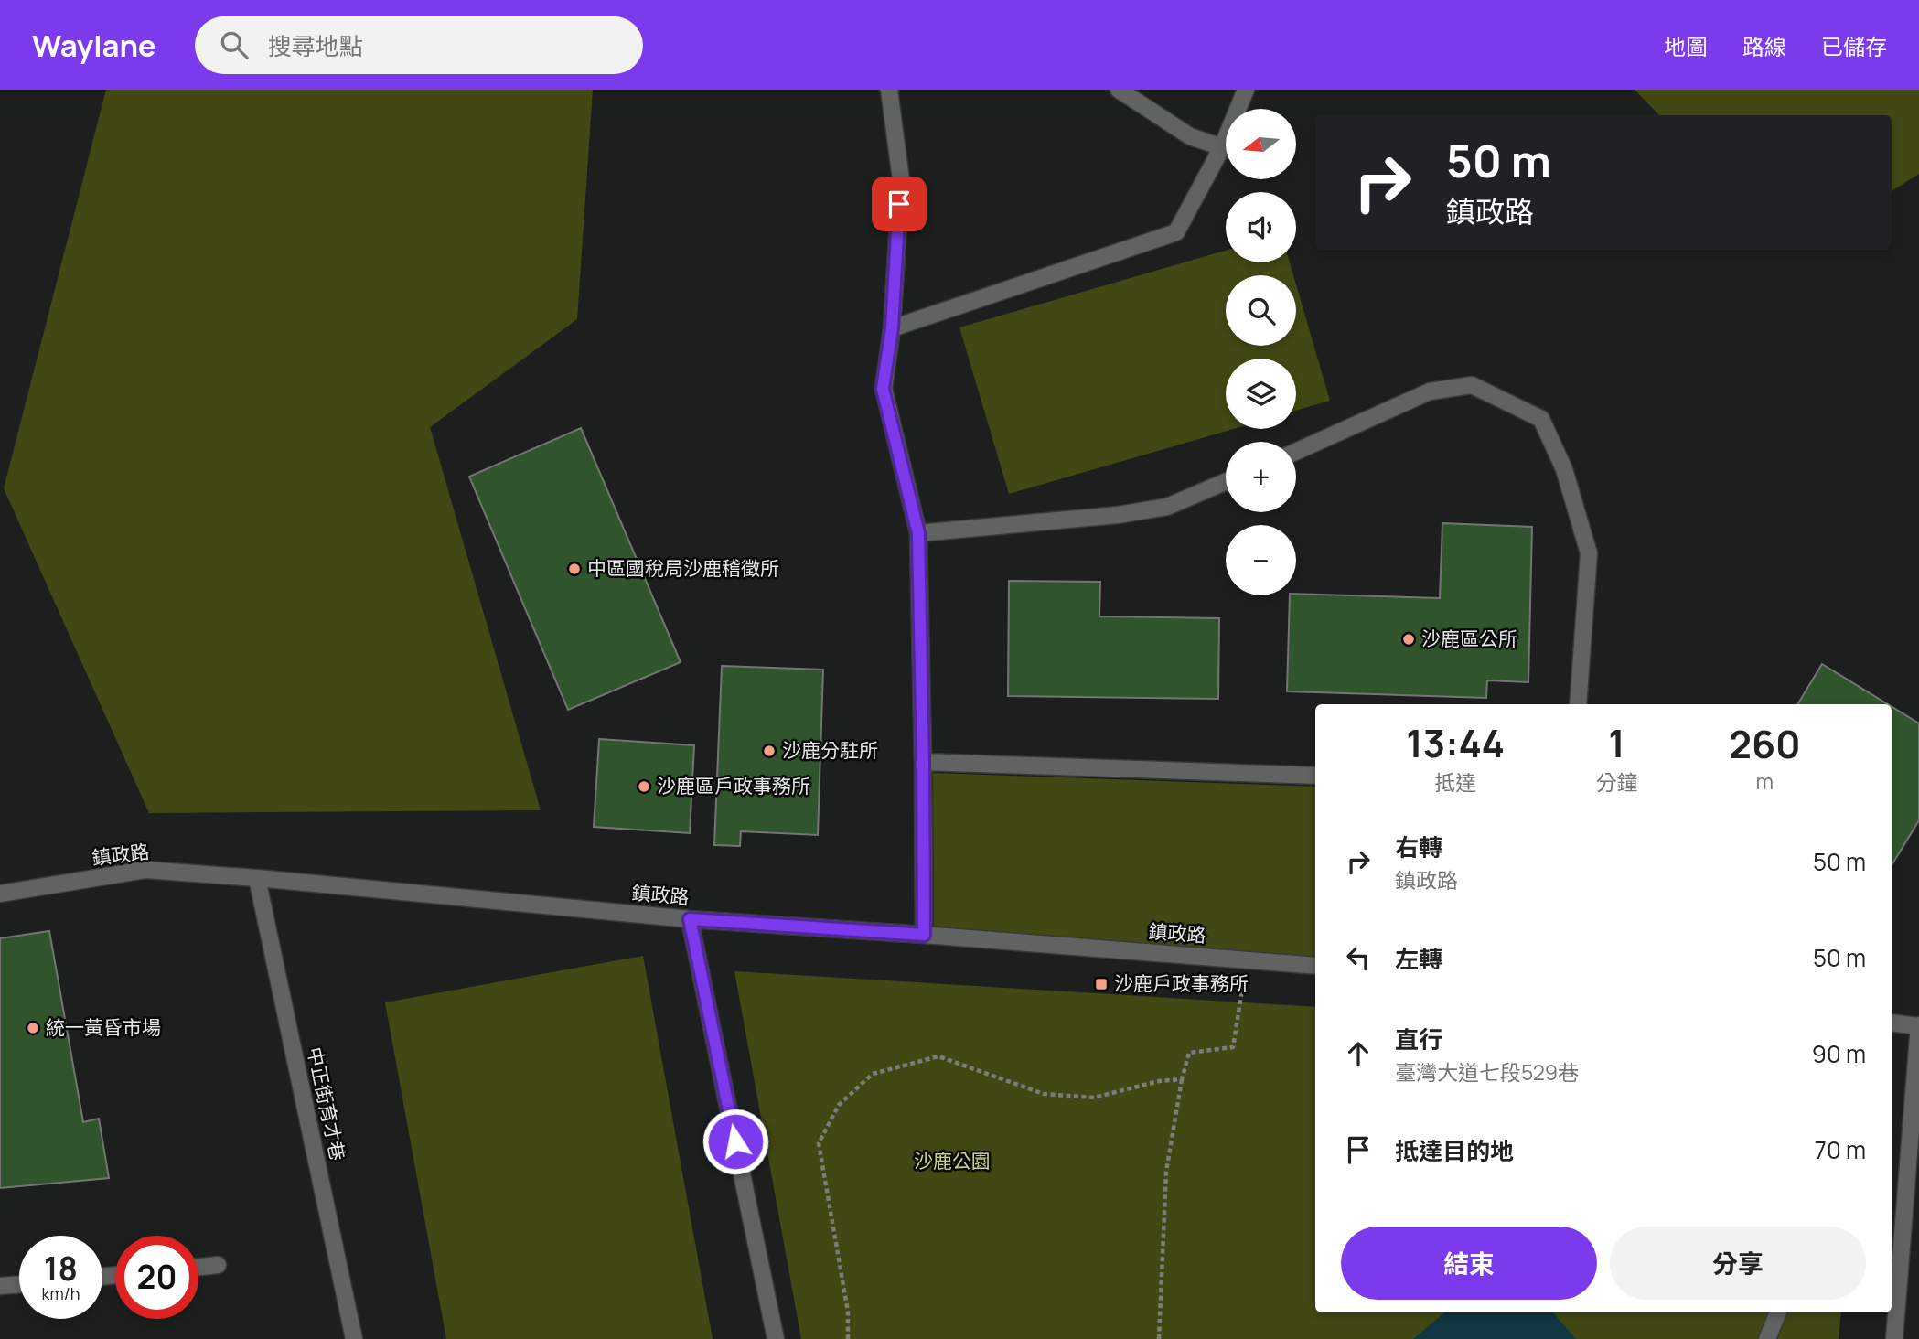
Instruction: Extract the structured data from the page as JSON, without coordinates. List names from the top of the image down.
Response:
{
  "streets": {
    "street": ["鎮政路", "中正街育才巷"]
  },
  "crossings": [
    ["鎮政路", "中正街育才巷"]
  ],
  "parks": ["沙鹿公園"],
  "places": {
    "other": [
      "中區國稅局沙鹿稽徵所",
      "沙鹿區公所",
      "沙鹿分駐所",
      "沙鹿區戶政事務所",
      "統一黃昏市場"
    ],
    "transit": ["沙鹿戶政事務所"]
  },
  "north": "left",
  "page": {
    "header": "Waylane",
    "search": "搜尋地點",
    "nav": ["地圖", "路線", "已儲存"],
    "map_buttons": ["+", "−"],
    "turn": ["50 m", "鎮政路"],
    "eta": [
      "13:44",
      "抵達",
      "1",
      "分鐘",
      "260",
      "m"
    ],
    "list": [
      {
        "name": "右轉",
        "note": "鎮政路",
        "value": "50 m"
      },
      {
        "name": "左轉",
        "value": "50 m"
      },
      {
        "name": "直行",
        "note": "臺灣大道七段529巷",
        "value": "90 m"
      },
      {
        "name": "抵達目的地",
        "value": "70 m"
      }
    ],
    "buttons": ["結束", "分享"],
    "speed": "18 km/h",
    "limit": "20"
  }
}
